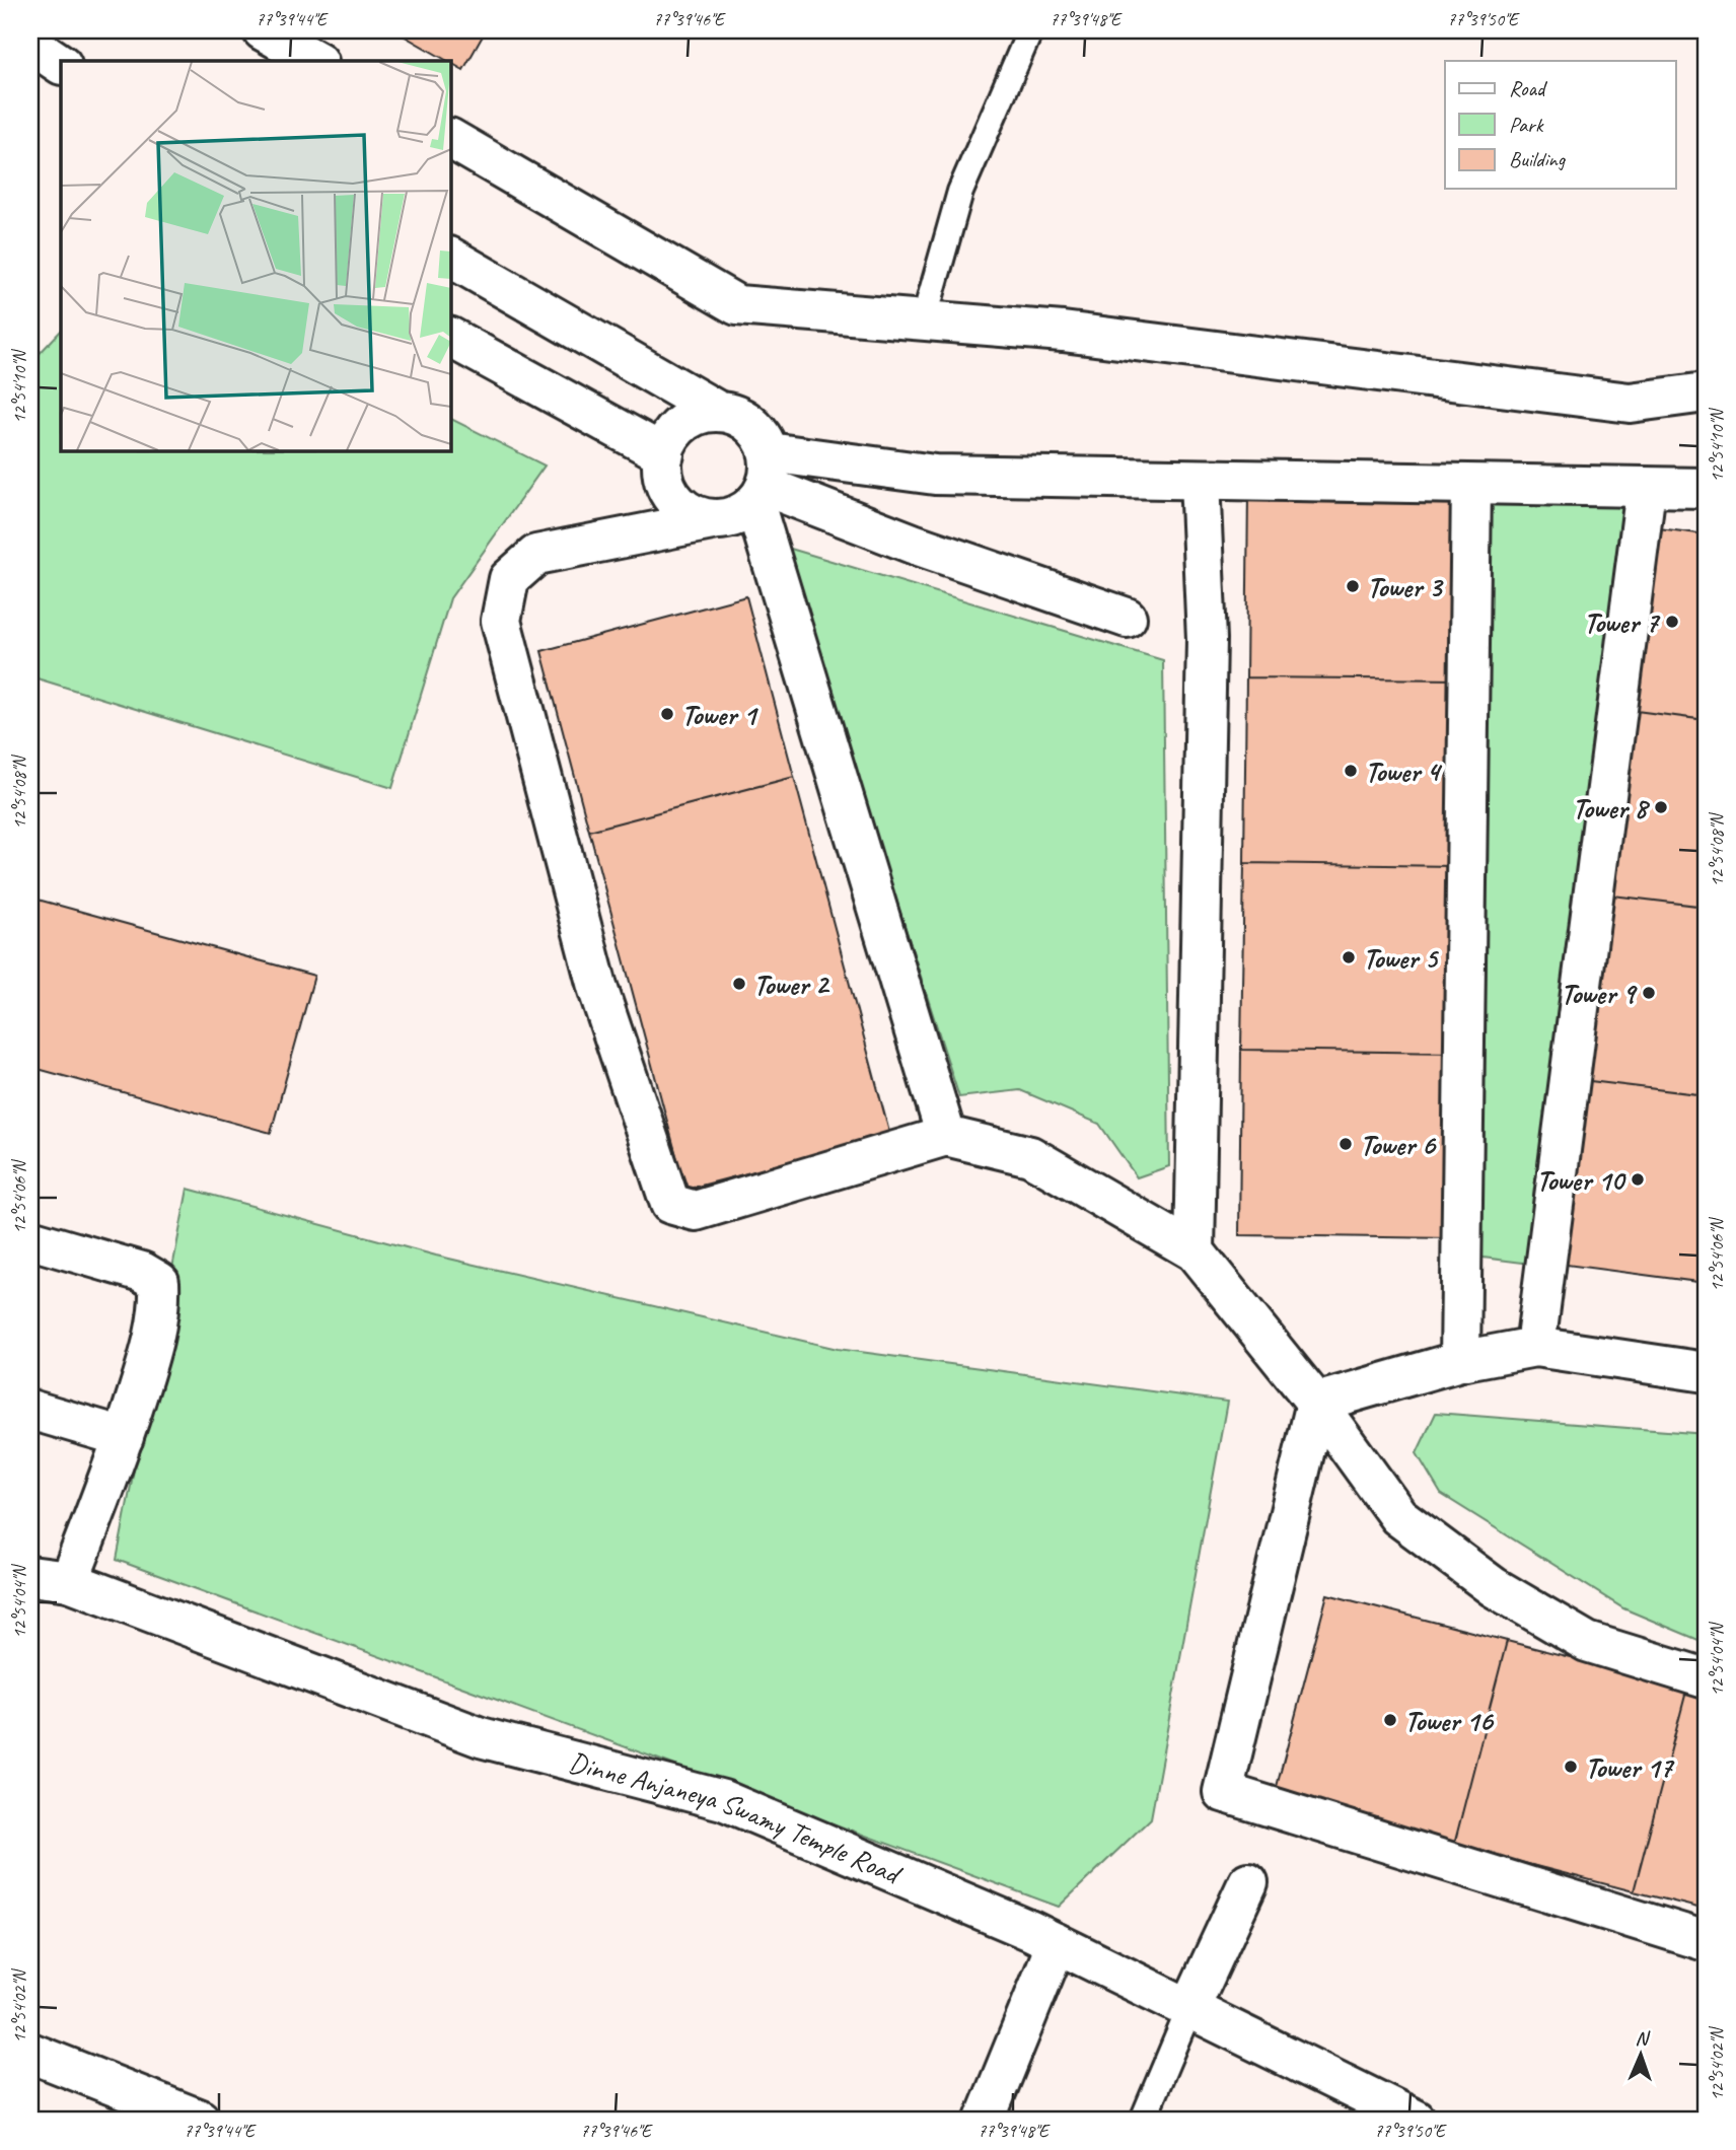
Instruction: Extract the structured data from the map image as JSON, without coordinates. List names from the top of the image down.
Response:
{
  "streets": {
    "street": ["Dinne Anjaneya Swamy Temple Road"]
  },
  "places": [
    "Tower 3",
    "Tower 7",
    "Tower 1",
    "Tower 4",
    "Tower 8",
    "Tower 5",
    "Tower 2",
    "Tower 9",
    "Tower 6",
    "Tower 10",
    "Tower 16",
    "Tower 17"
  ],
  "legend": ["Road", "Park", "Building"],
  "north": "top",
  "coordinates": [
    "77°39'44\"E",
    "77°39'46\"E",
    "77°39'48\"E",
    "77°39'50\"E",
    "12°54'10\"N",
    "12°54'08\"N",
    "12°54'06\"N",
    "12°54'04\"N",
    "12°54'02\"N"
  ]
}
